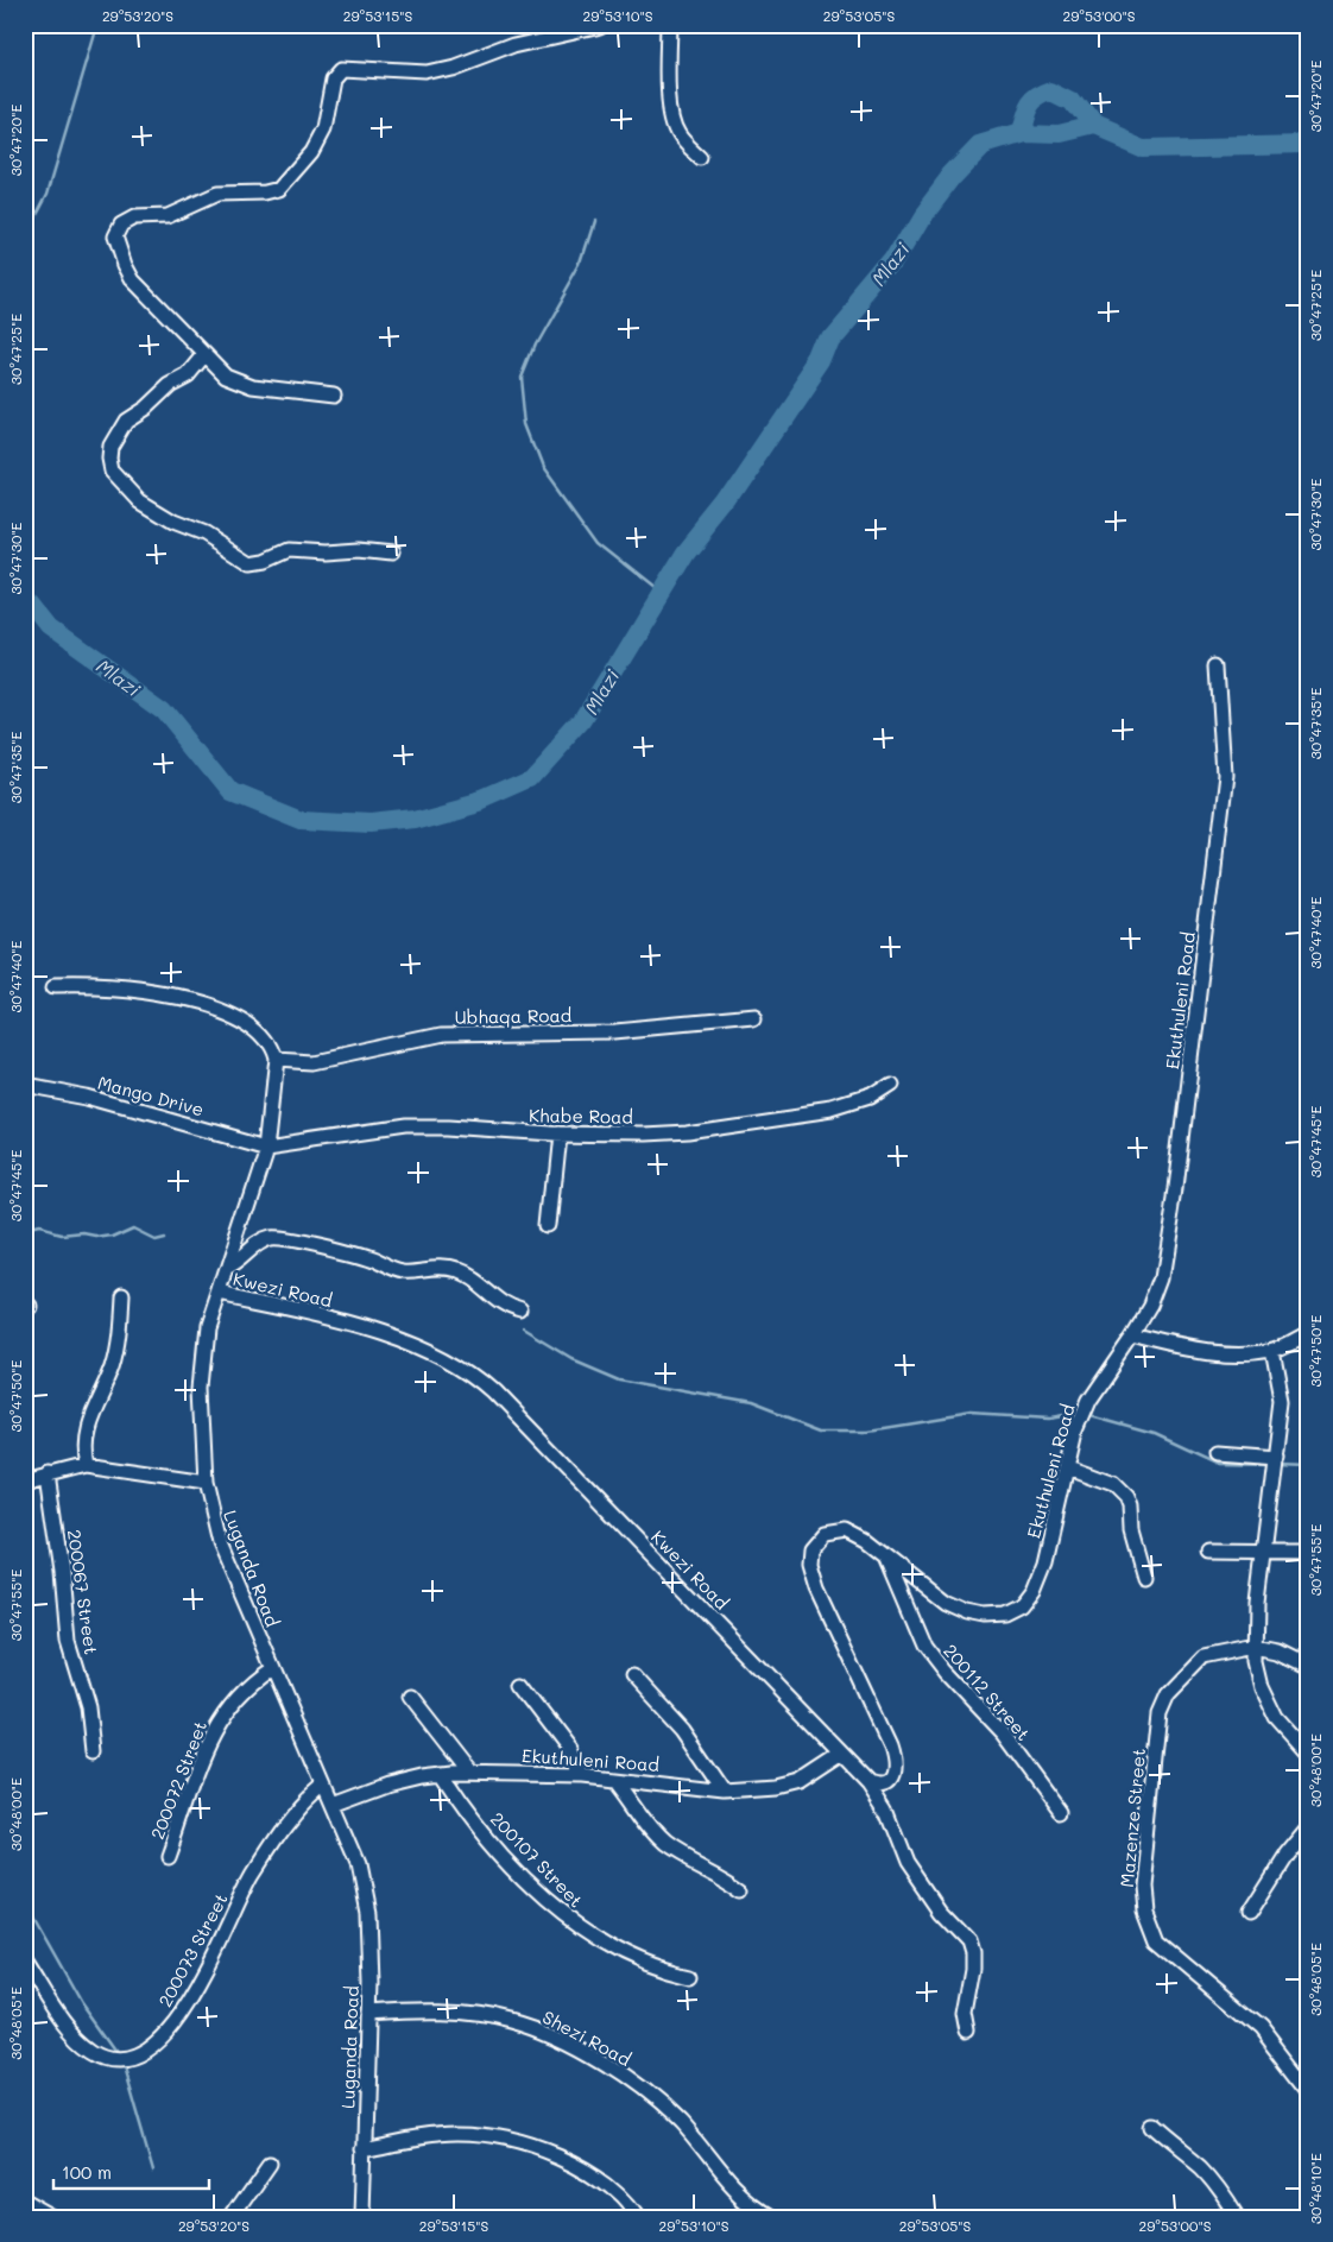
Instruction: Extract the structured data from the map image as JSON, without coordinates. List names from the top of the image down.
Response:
{
  "streets": {
    "street": [
      "Ekuthuleni Road",
      "Ubhaqa Road",
      "Mango Drive",
      "Khabe Road",
      "Kwezi Road",
      "Luganda Road",
      "200067 Street",
      "200112 Street",
      "200072 Street",
      "Mazenze Street",
      "200107 Street",
      "200073 Street",
      "Shezi Road"
    ]
  },
  "crossings": [
    ["Ekuthuleni Road", "Kwezi Road"],
    ["Ekuthuleni Road", "Luganda Road"],
    ["Ekuthuleni Road", "200112 Street"],
    ["Ekuthuleni Road", "200107 Street"],
    ["Ubhaqa Road", "Luganda Road"],
    ["Mango Drive", "Khabe Road"],
    ["Mango Drive", "Luganda Road"],
    ["Khabe Road", "Luganda Road"],
    ["Kwezi Road", "Luganda Road"],
    ["Luganda Road", "200072 Street"],
    ["Luganda Road", "200073 Street"],
    ["Luganda Road", "Shezi Road"]
  ],
  "water": ["Mlazi"],
  "scale_bar": "100 m",
  "coordinates": [
    "29°53'20\"S",
    "29°53'15\"S",
    "29°53'10\"S",
    "29°53'05\"S",
    "29°53'00\"S",
    "30°47'20\"E",
    "30°47'25\"E",
    "30°47'30\"E",
    "30°47'35\"E",
    "30°47'40\"E",
    "30°47'45\"E",
    "30°47'50\"E",
    "30°47'55\"E",
    "30°48'00\"E",
    "30°48'05\"E",
    "30°48'10\"E"
  ]
}
